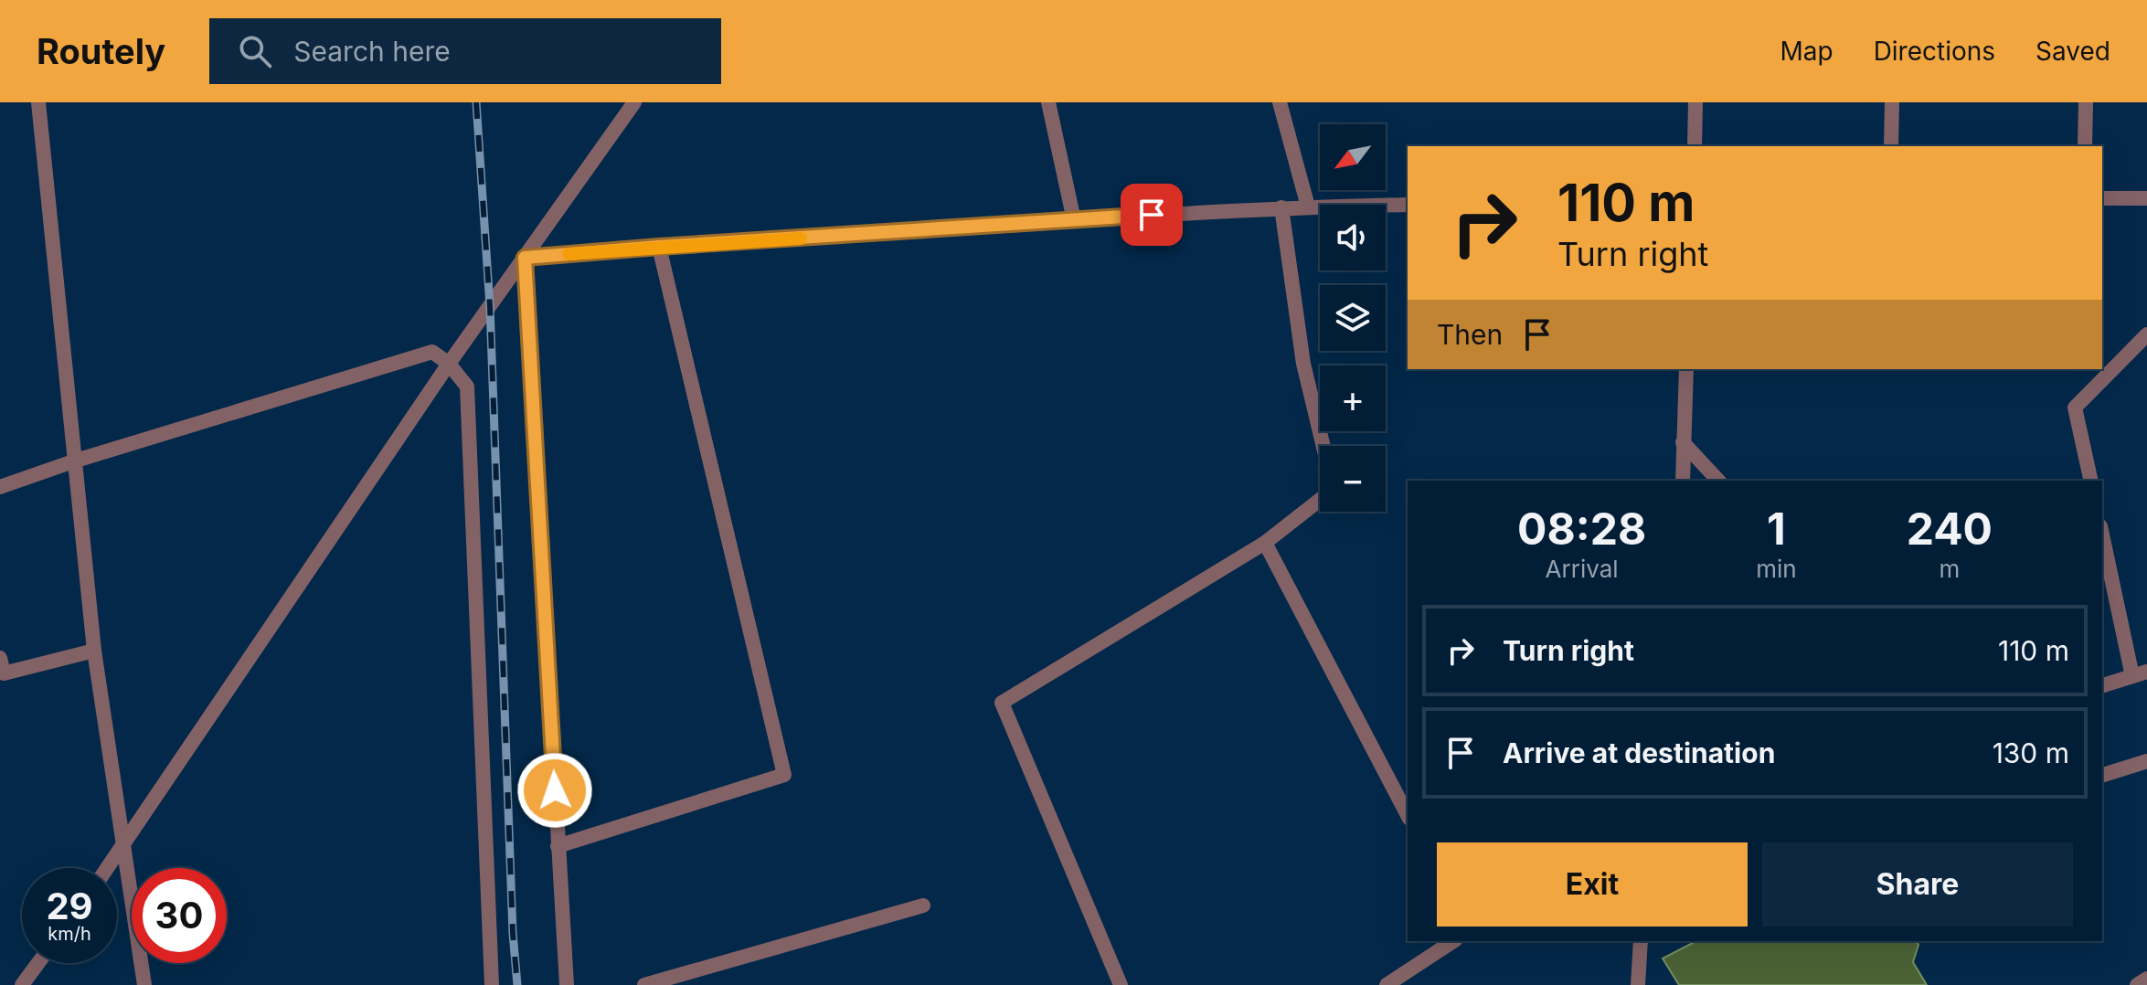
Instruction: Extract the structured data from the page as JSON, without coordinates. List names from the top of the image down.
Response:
{
  "north": "bottom left",
  "page": {
    "header": "Routely",
    "search": "Search here",
    "nav": ["Map", "Directions", "Saved"],
    "map_buttons": ["+", "−"],
    "turn": ["110 m", "Turn right"],
    "then": "Then",
    "eta": [
      "08:28",
      "Arrival",
      "1",
      "min",
      "240",
      "m"
    ],
    "list": [
      {
        "name": "Turn right",
        "value": "110 m"
      },
      {
        "name": "Arrive at destination",
        "value": "130 m"
      }
    ],
    "buttons": ["Exit", "Share"],
    "speed": "29 km/h",
    "limit": "30"
  }
}
